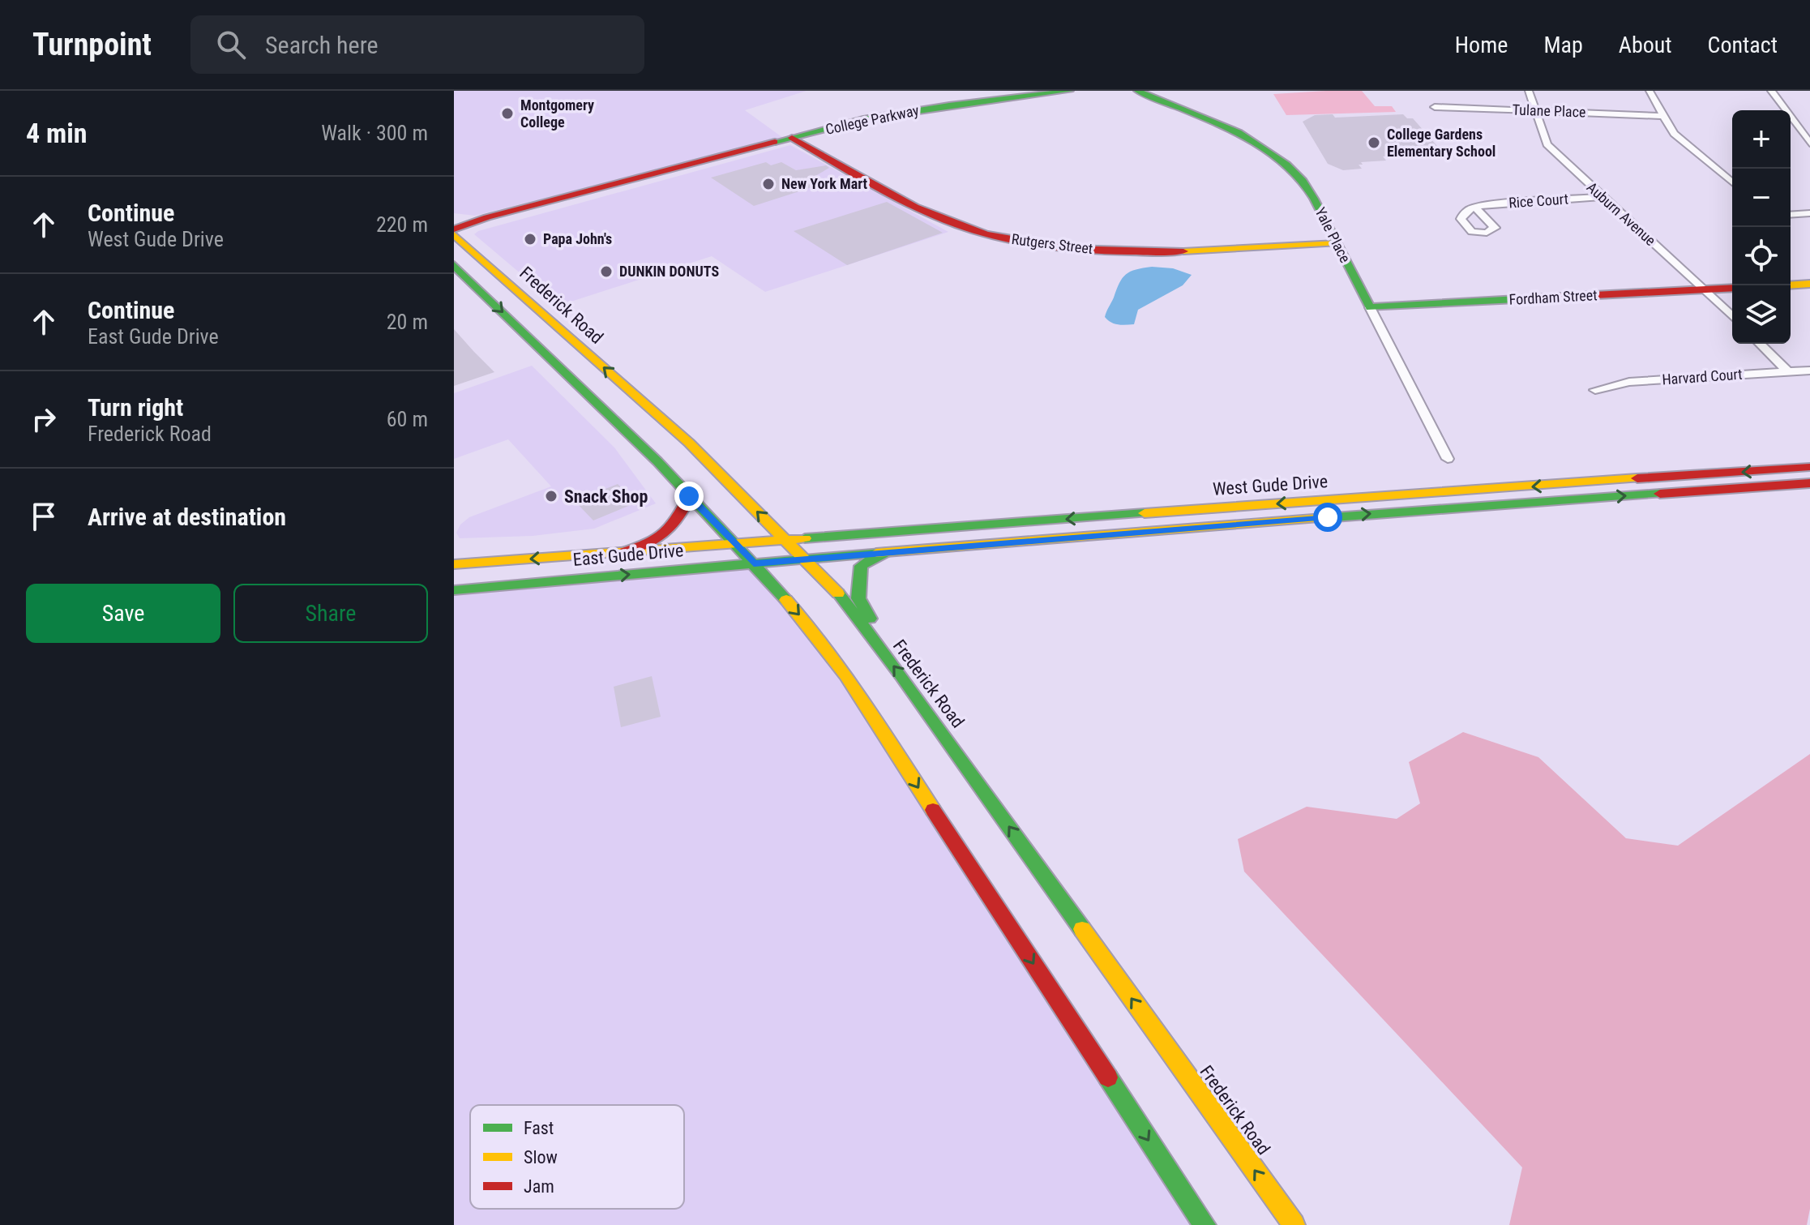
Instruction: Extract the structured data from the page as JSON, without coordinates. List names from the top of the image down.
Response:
{
  "streets": {
    "main road": [
      "College Parkway",
      "Yale Place",
      "Rutgers Street",
      "Fordham Street",
      "Frederick Road",
      "West Gude Drive",
      "East Gude Drive"
    ],
    "street": [
      "Tulane Place",
      "Rice Court",
      "Auburn Avenue",
      "Harvard Court"
    ]
  },
  "crossings": [
    ["Tulane Place", "Auburn Avenue"],
    ["College Parkway", "Rutgers Street"],
    ["College Parkway", "Frederick Road"],
    ["Rice Court", "Auburn Avenue"],
    ["Auburn Avenue", "Fordham Street"],
    ["Yale Place", "Rutgers Street"],
    ["Yale Place", "Fordham Street"],
    ["Frederick Road", "West Gude Drive"],
    ["Frederick Road", "East Gude Drive"],
    ["West Gude Drive", "East Gude Drive"]
  ],
  "places": [
    "Montgomery College",
    "College Gardens Elementary School",
    "New York Mart",
    "Papa John's",
    "DUNKIN DONUTS",
    "Snack Shop"
  ],
  "legend": ["Fast", "Slow", "Jam"],
  "page": {
    "header": "Turnpoint",
    "search": "Search here",
    "nav": [
      "Home",
      "Map",
      "About",
      "Contact"
    ],
    "heading": ["4 min", "Walk · 300 m"],
    "map_buttons": ["+", "−"],
    "list": [
      ["Continue", "West Gude Drive", "220 m"],
      ["Continue", "East Gude Drive", "20 m"],
      ["Turn right", "Frederick Road", "60 m"],
      "Arrive at destination"
    ],
    "buttons": ["Save", "Share"]
  }
}
